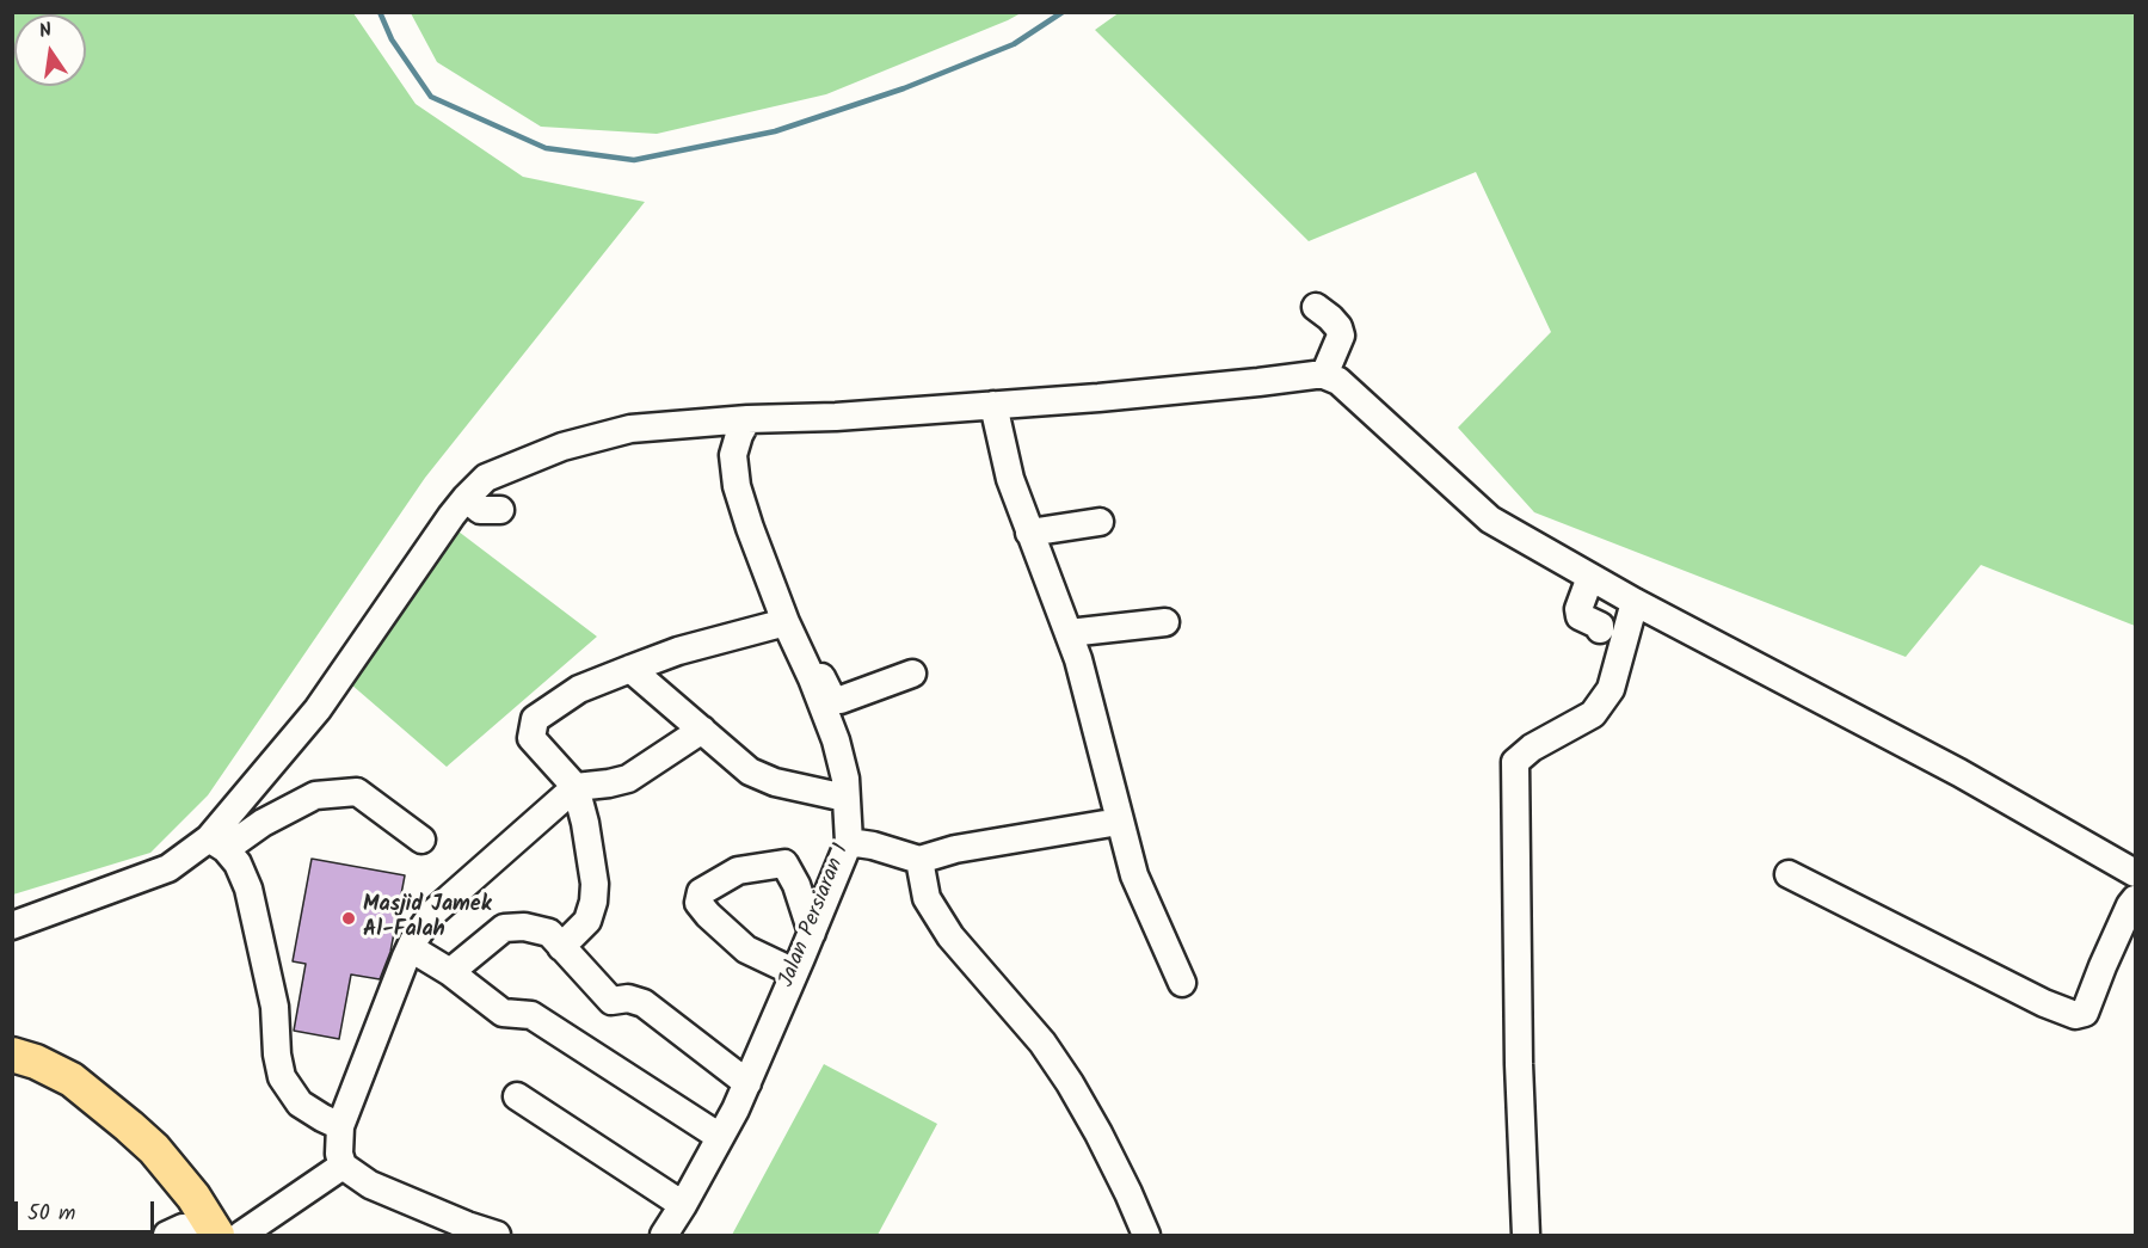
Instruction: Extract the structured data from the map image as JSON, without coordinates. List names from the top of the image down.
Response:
{
  "streets": {
    "street": ["Jalan Persiaran 1"]
  },
  "places": ["Masjid Jamek Al-Falah"],
  "scale_bar": "50 m",
  "north": "top"
}
